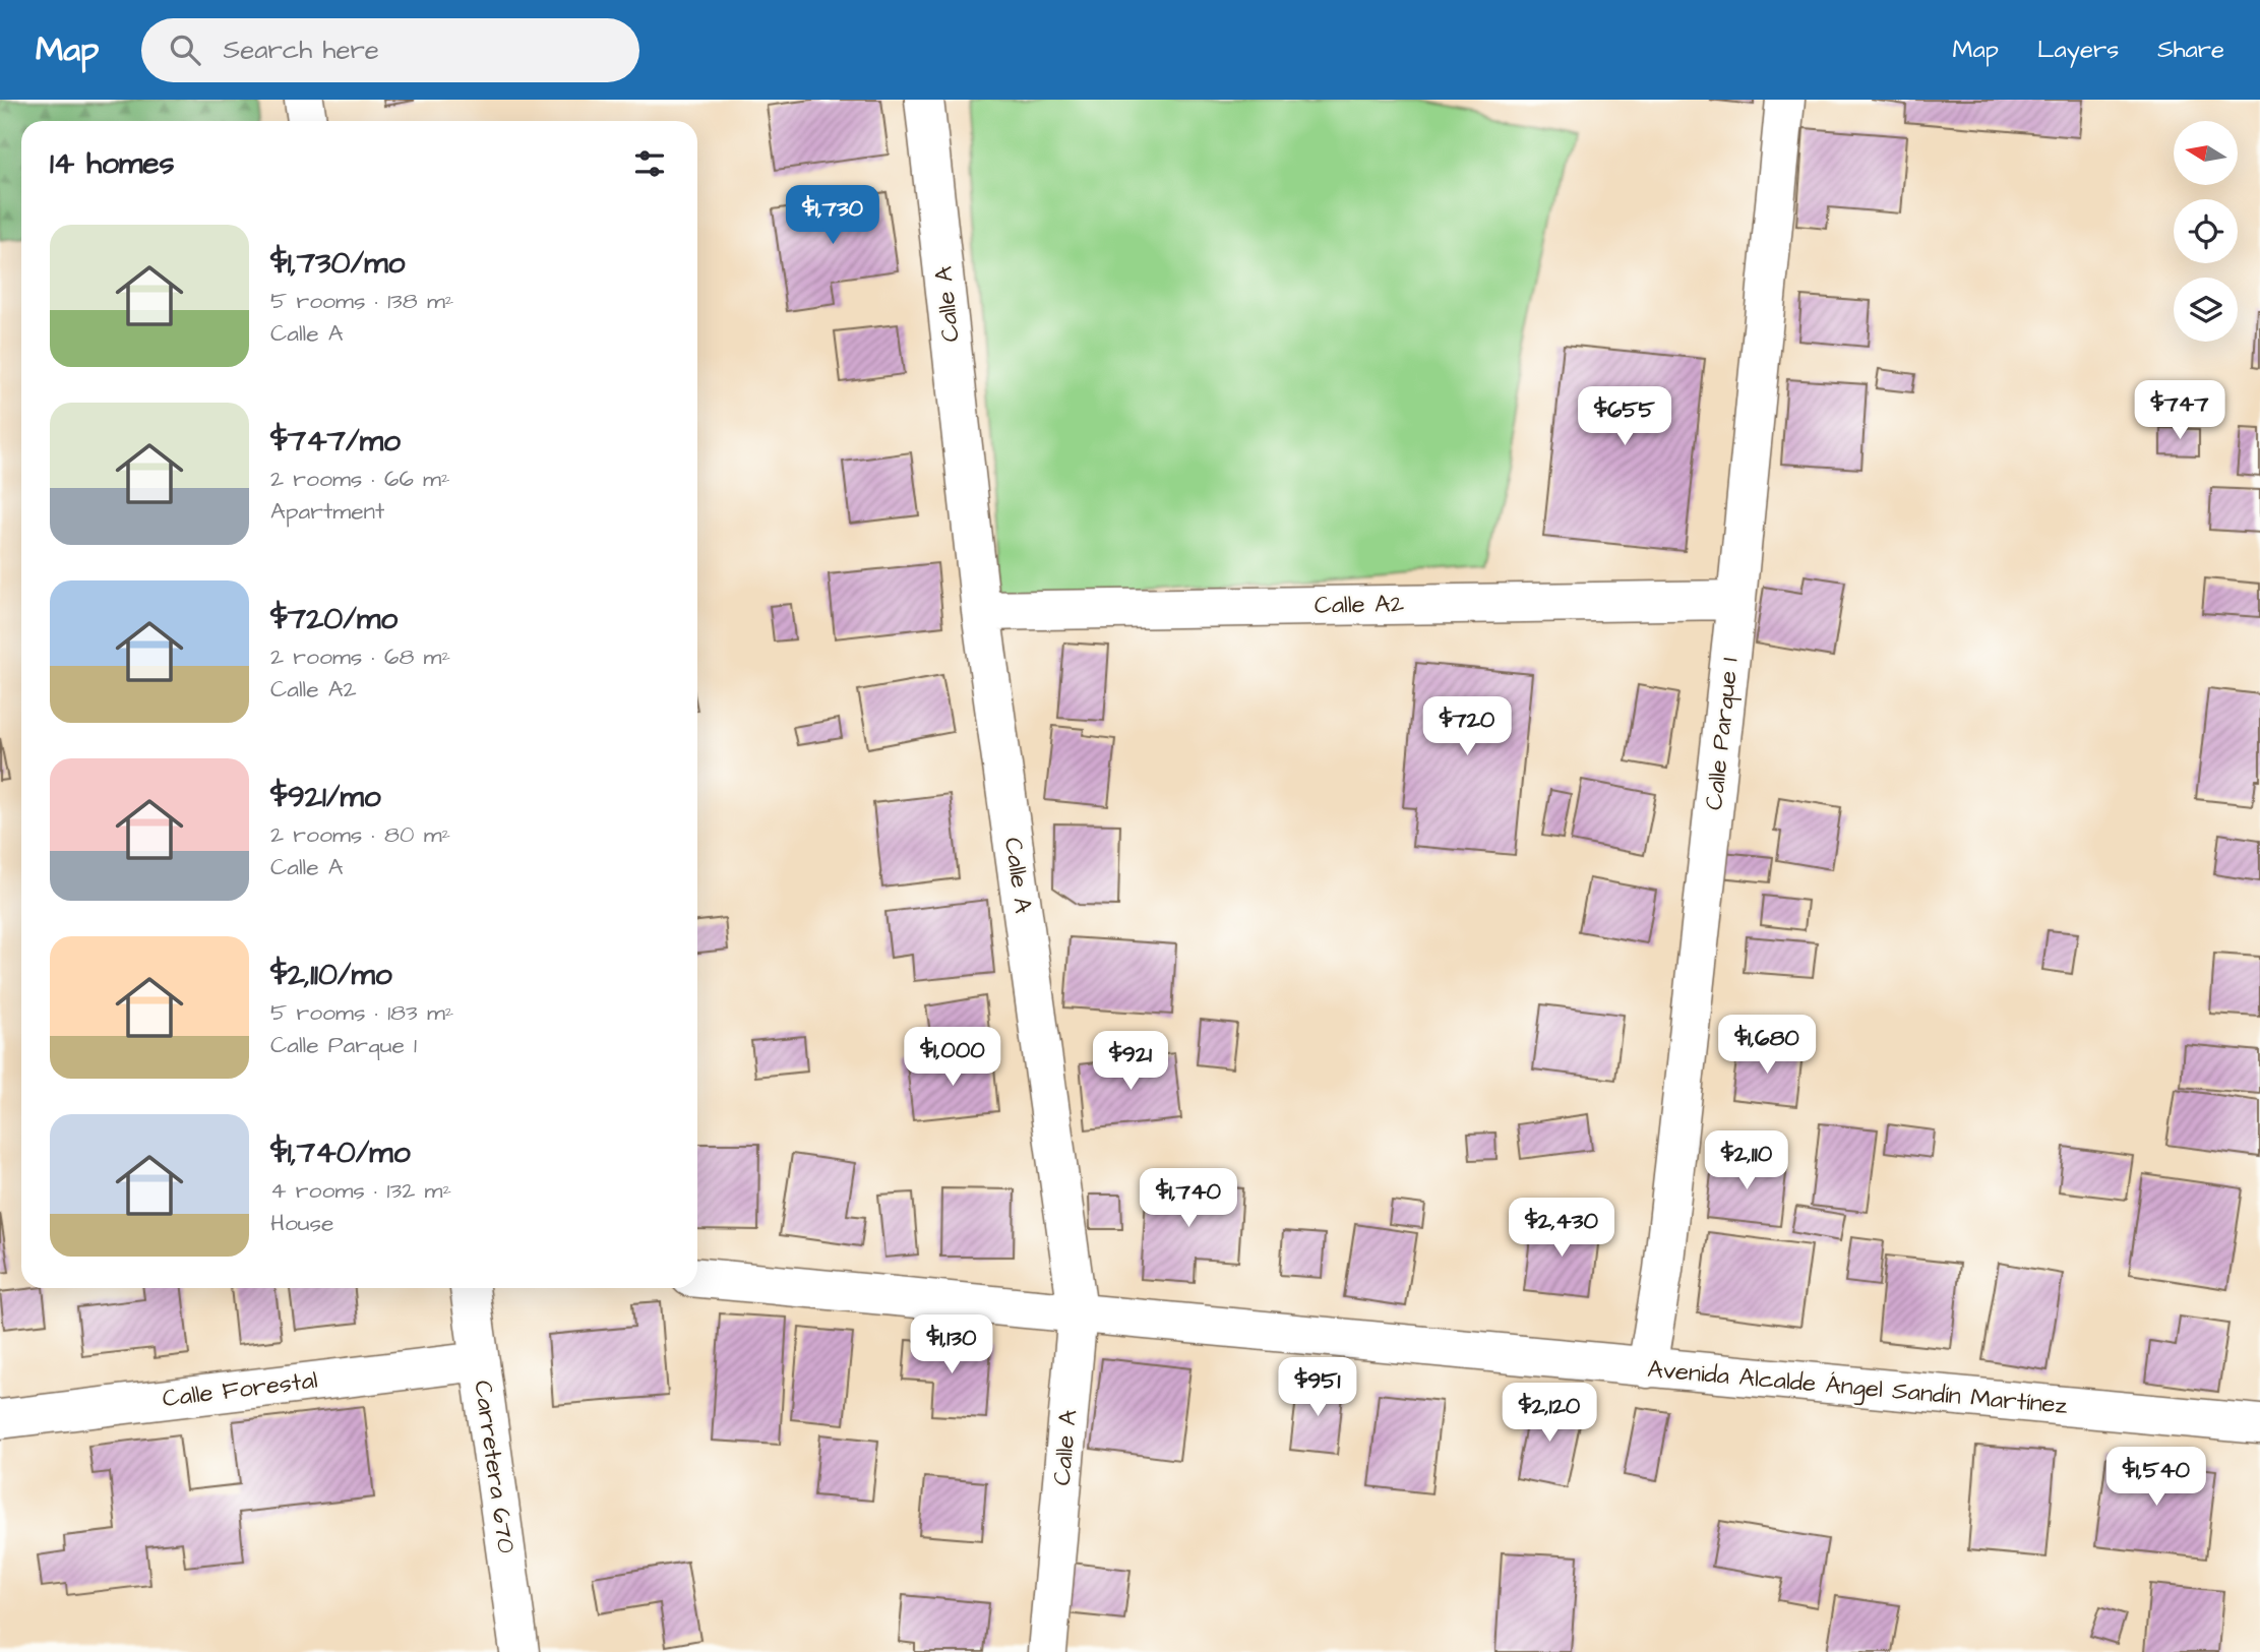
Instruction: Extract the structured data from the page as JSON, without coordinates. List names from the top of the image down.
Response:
{
  "streets": {
    "street": [
      "Calle A",
      "Calle A2",
      "Calle Parque 1",
      "Avenida Alcalde Ángel Sandín Martínez",
      "Calle Forestal",
      "Carretera 670"
    ]
  },
  "crossings": [
    ["Calle A", "Calle A2"],
    ["Calle A", "Avenida Alcalde Ángel Sandín Martínez"],
    ["Calle A2", "Calle Parque 1"],
    ["Calle Parque 1", "Avenida Alcalde Ángel Sandín Martínez"],
    ["Calle Forestal", "Carretera 670"]
  ],
  "north": "left",
  "page": {
    "header": "Map",
    "search": "Search here",
    "nav": ["Map", "Layers", "Share"],
    "heading": "14 homes",
    "price": [
      "$1,730",
      "$747",
      "$655",
      "$720",
      "$1,680",
      "$1,000",
      "$921",
      "$2,110",
      "$1,740",
      "$2,430",
      "$1,130",
      "$951",
      "$2,120",
      "$1,540"
    ],
    "list": [
      {
        "name": "$1,730/mo",
        "note": "5 rooms · 138 m² · Calle A"
      },
      {
        "name": "$747/mo",
        "note": "2 rooms · 66 m² · Apartment"
      },
      {
        "name": "$720/mo",
        "note": "2 rooms · 68 m² · Calle A2"
      },
      {
        "name": "$921/mo",
        "note": "2 rooms · 80 m² · Calle A"
      },
      {
        "name": "$2,110/mo",
        "note": "5 rooms · 183 m² · Calle Parque 1"
      },
      {
        "name": "$1,740/mo",
        "note": "4 rooms · 132 m² · House"
      }
    ]
  }
}
